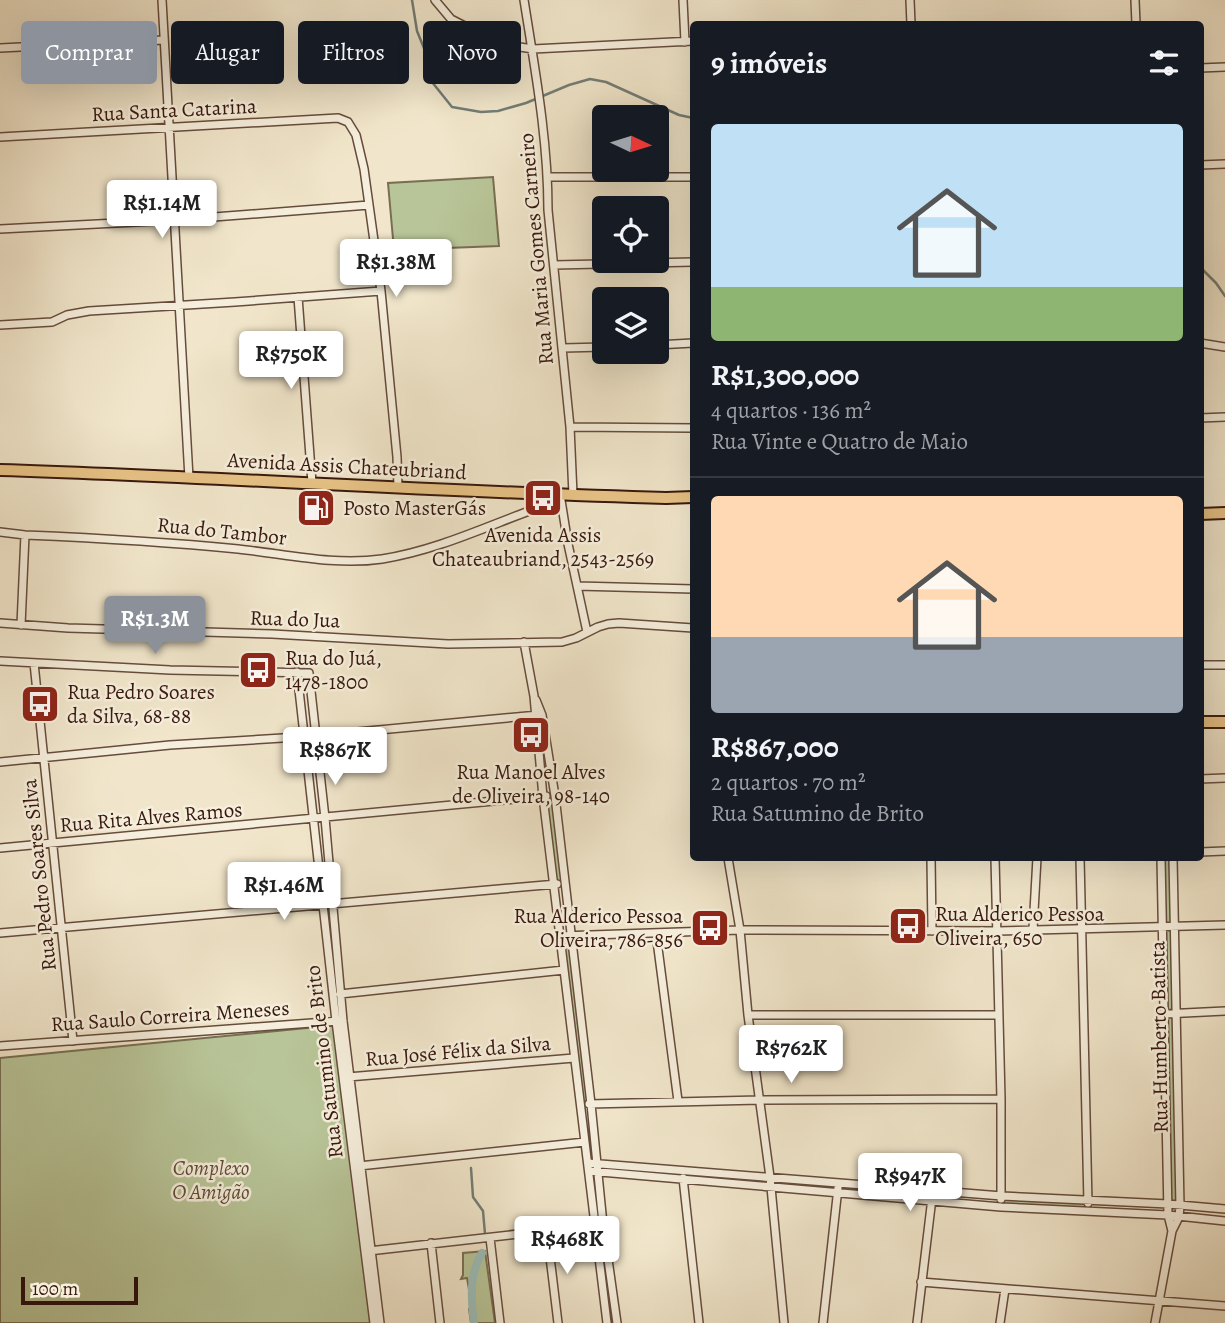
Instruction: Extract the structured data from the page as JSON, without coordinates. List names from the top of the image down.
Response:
{
  "streets": {
    "main road": ["Avenida Assis Chateubriand"],
    "street": [
      "Rua Santa Catarina",
      "Rua Maria Gomes Carneiro",
      "Rua do Tambor",
      "Rua do Jua",
      "Rua Rita Alves Ramos",
      "Rua Pedro Soares Silva",
      "Rua Saulo Correira Meneses",
      "Rua Humberto Batista",
      "Rua José Félix da Silva",
      "Rua Satumino de Brito"
    ]
  },
  "crossings": [
    ["Rua Maria Gomes Carneiro", "Avenida Assis Chateubriand"],
    ["Avenida Assis Chateubriand", "Rua do Tambor"],
    ["Rua Rita Alves Ramos", "Rua Pedro Soares Silva"],
    ["Rua Rita Alves Ramos", "Rua Satumino de Brito"],
    ["Rua Pedro Soares Silva", "Rua Saulo Correira Meneses"],
    ["Rua Saulo Correira Meneses", "Rua Satumino de Brito"],
    ["Rua José Félix da Silva", "Rua Satumino de Brito"]
  ],
  "parks": ["Complexo O Amigão"],
  "places": {
    "bus stop": [
      "Avenida Assis Chateaubriand, 2543-2569",
      "Rua do Juá, 1478-1800",
      "Rua Pedro Soares da Silva, 68-88",
      "Rua Manoel Alves de Oliveira, 98-140",
      "Rua Alderico Pessoa Oliveira, 650",
      "Rua Alderico Pessoa Oliveira, 786-856"
    ],
    "fuel station": ["Posto MasterGás"]
  },
  "scale_bar": "100 m",
  "north": "right",
  "page": {
    "chip": [
      "Comprar",
      "Alugar",
      "Filtros",
      "Novo"
    ],
    "heading": "9 imóveis",
    "list": [
      {
        "name": "R$1,300,000",
        "note": "4 quartos · 136 m² · Rua Vinte e Quatro de Maio"
      },
      {
        "name": "R$867,000",
        "note": "2 quartos · 70 m² · Rua Satumino de Brito"
      }
    ],
    "price": [
      "R$1.14M",
      "R$1.38M",
      "R$750K",
      "R$1.3M",
      "R$867K",
      "R$1.46M",
      "R$762K",
      "R$947K",
      "R$468K"
    ],
    "scale": "100 m"
  }
}
